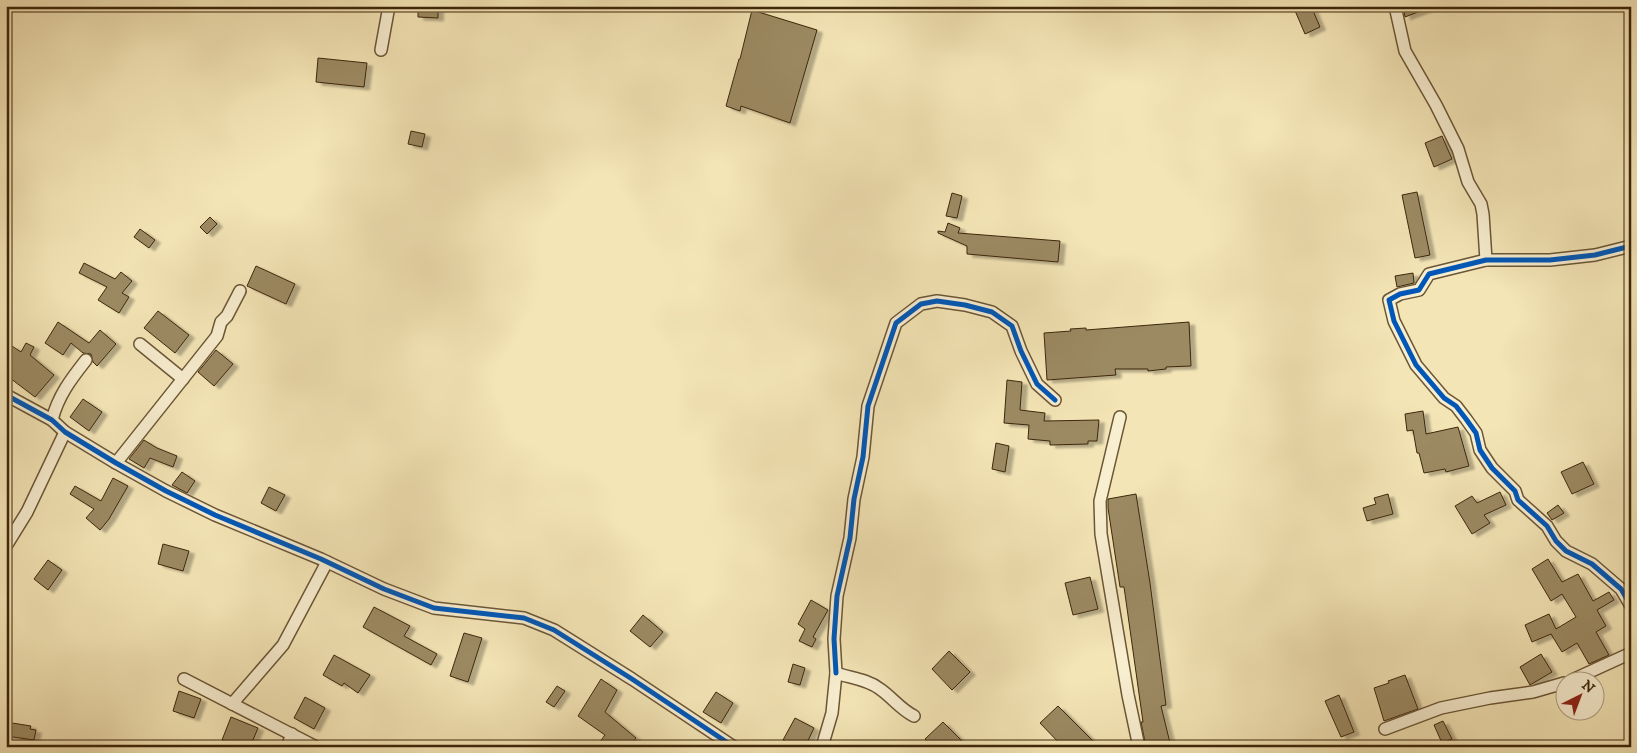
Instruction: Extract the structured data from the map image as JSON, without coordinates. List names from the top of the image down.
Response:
{
  "north": "top right"
}
